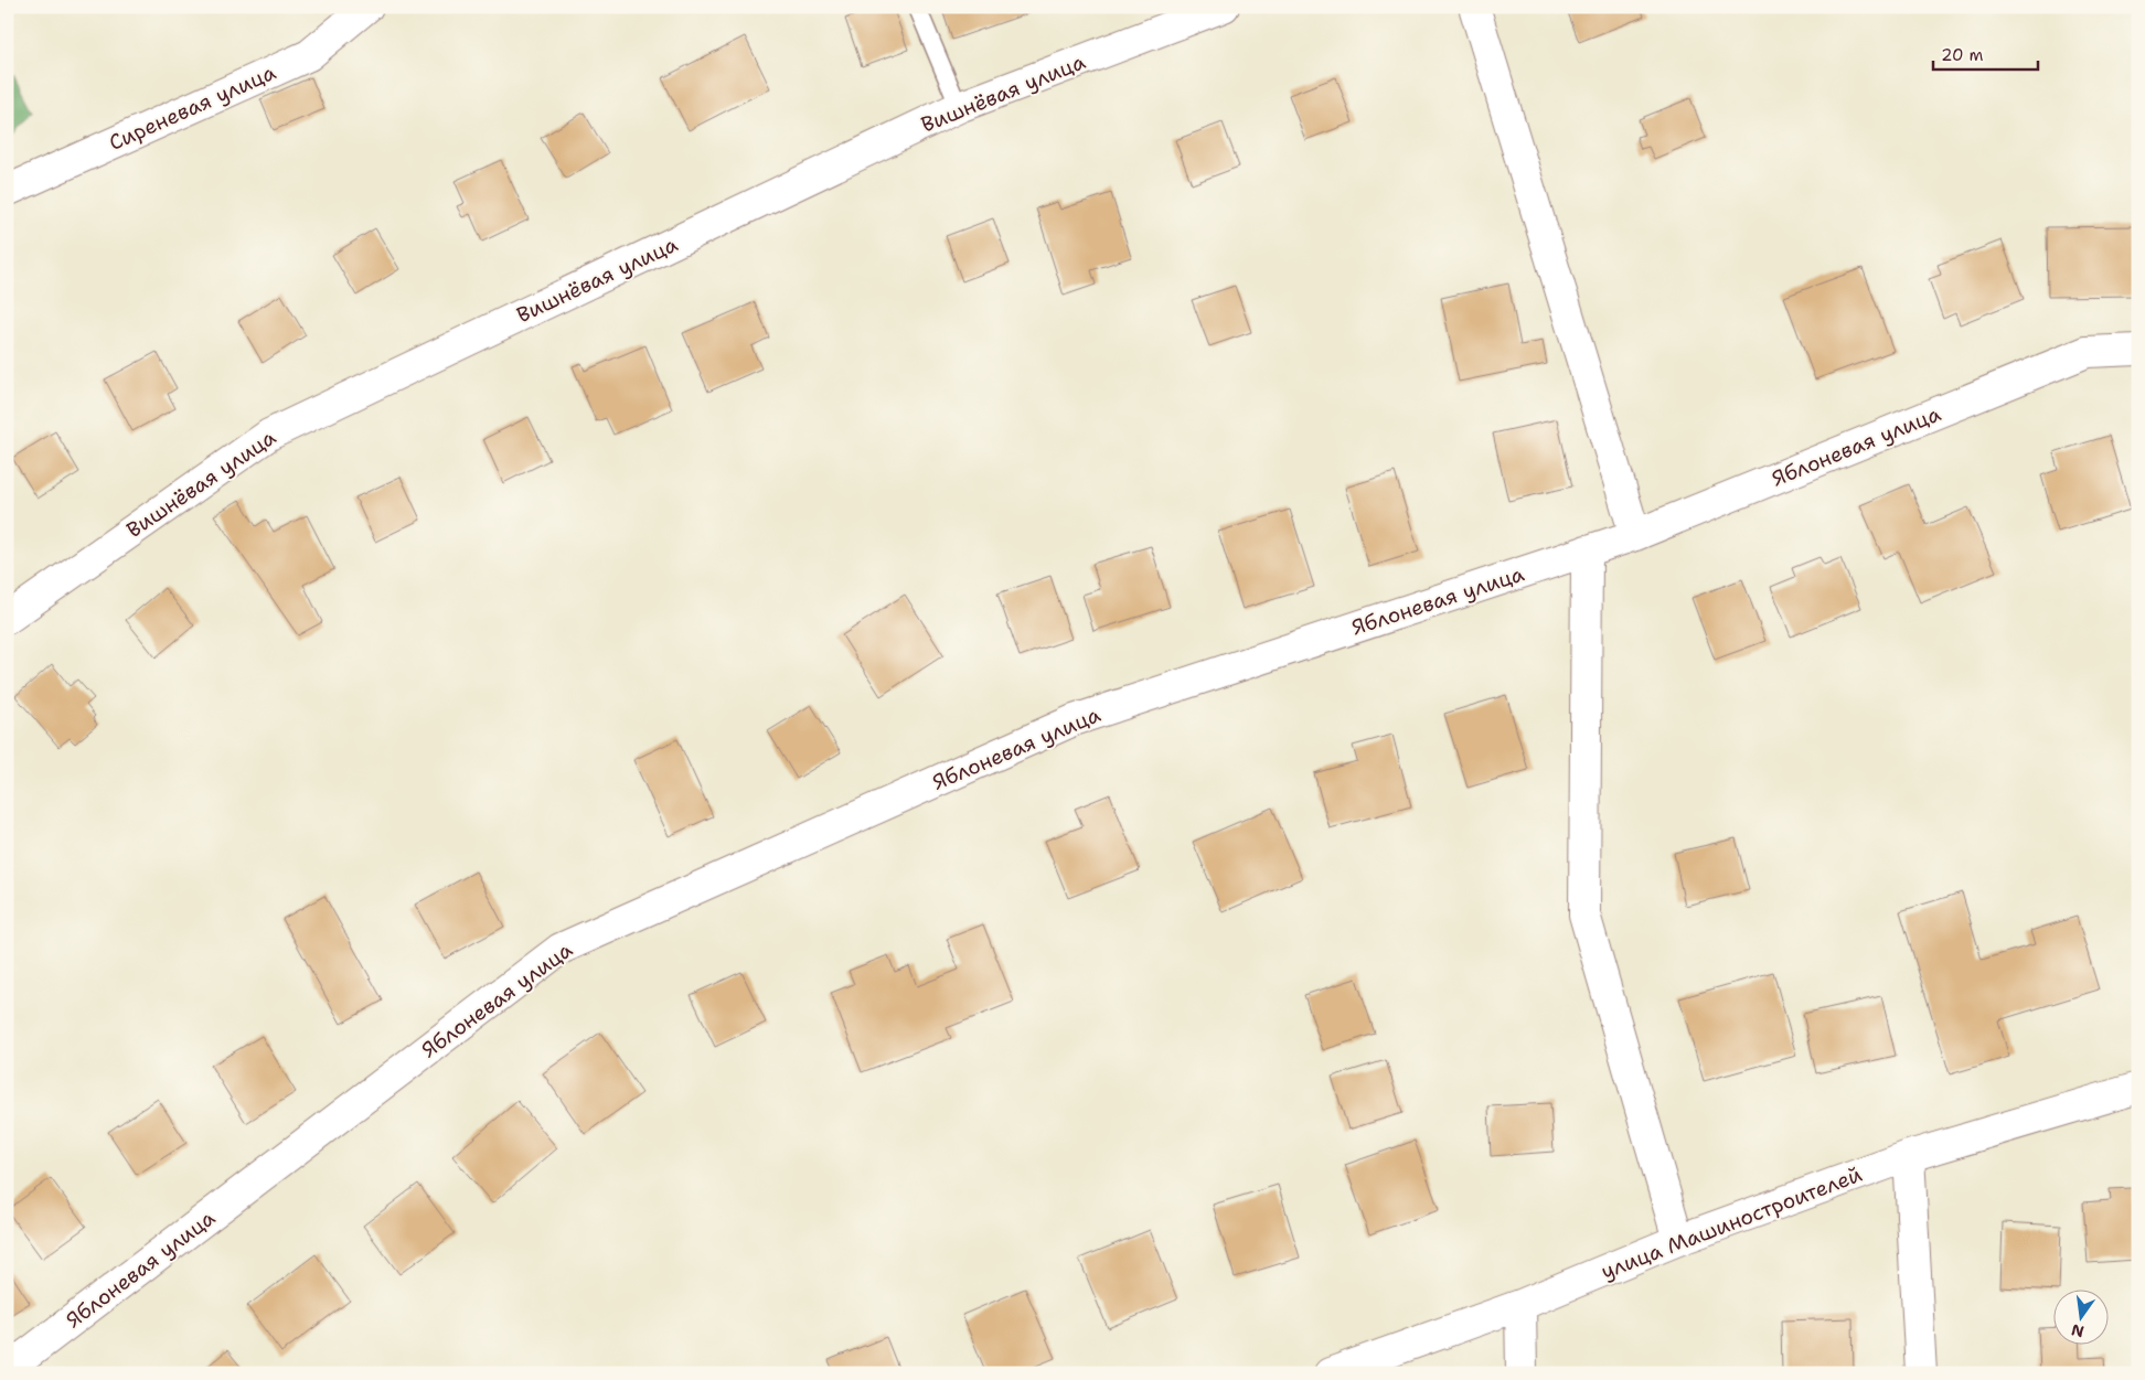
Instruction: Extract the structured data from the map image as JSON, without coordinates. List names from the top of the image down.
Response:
{
  "streets": {
    "street": [
      "Вишнёвая улица",
      "Сиреневая улица",
      "Яблоневая улица",
      "улица Машиностроителей"
    ]
  },
  "scale_bar": "20 m",
  "north": "bottom"
}
